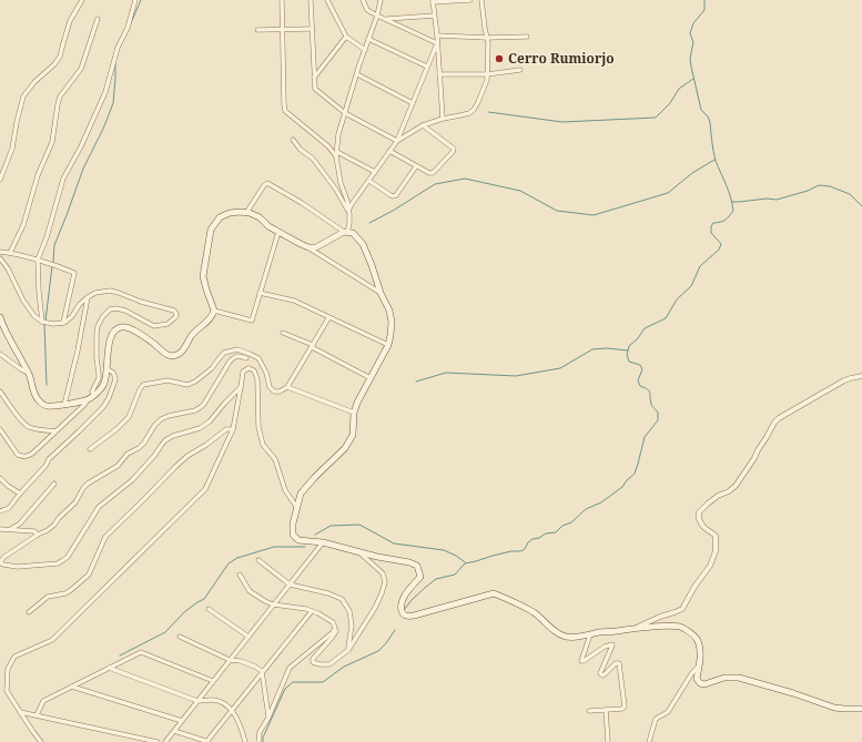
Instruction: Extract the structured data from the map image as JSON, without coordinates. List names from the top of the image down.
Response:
{
  "places": ["Cerro Rumiorjo"]
}
